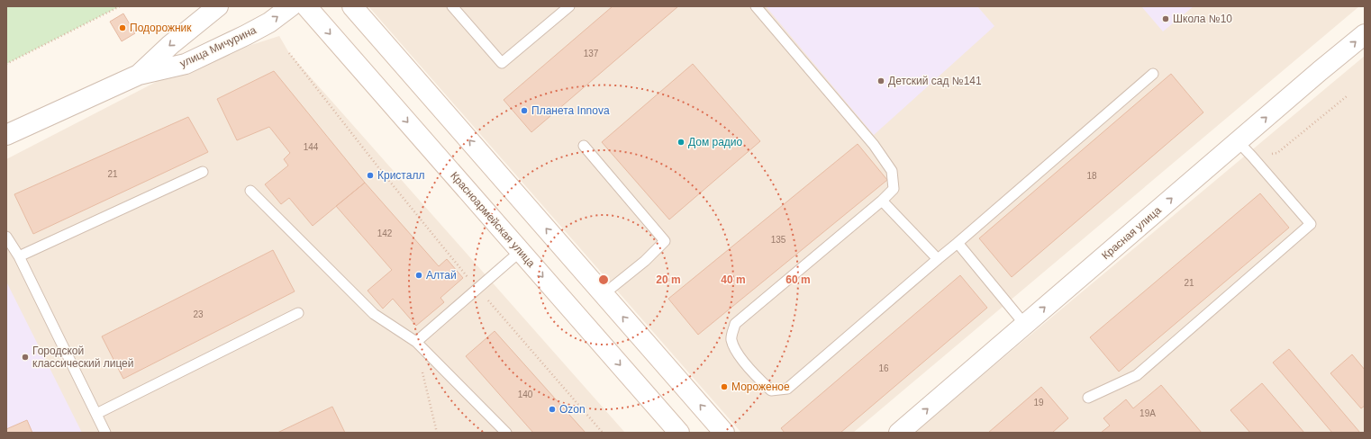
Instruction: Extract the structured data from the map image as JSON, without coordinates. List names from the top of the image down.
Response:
{
  "streets": {
    "main road": ["улица Мичурина", "Красноармейская улица", "Красная улица"]
  },
  "one_way": ["Красная улица"],
  "places": [
    "Школа №10",
    "Подорожник",
    "Детский сад №141",
    "Планета Innova",
    "Дом радио",
    "Кристалл",
    "Алтай",
    "Городской классический лицей",
    "Мороженое",
    "Ozon"
  ],
  "house_numbers": [
    "137",
    "144",
    "21",
    "18",
    "142",
    "135",
    "21",
    "23",
    "16",
    "140",
    "19",
    "19А"
  ],
  "rings": ["20 m", "40 m", "60 m"]
}
